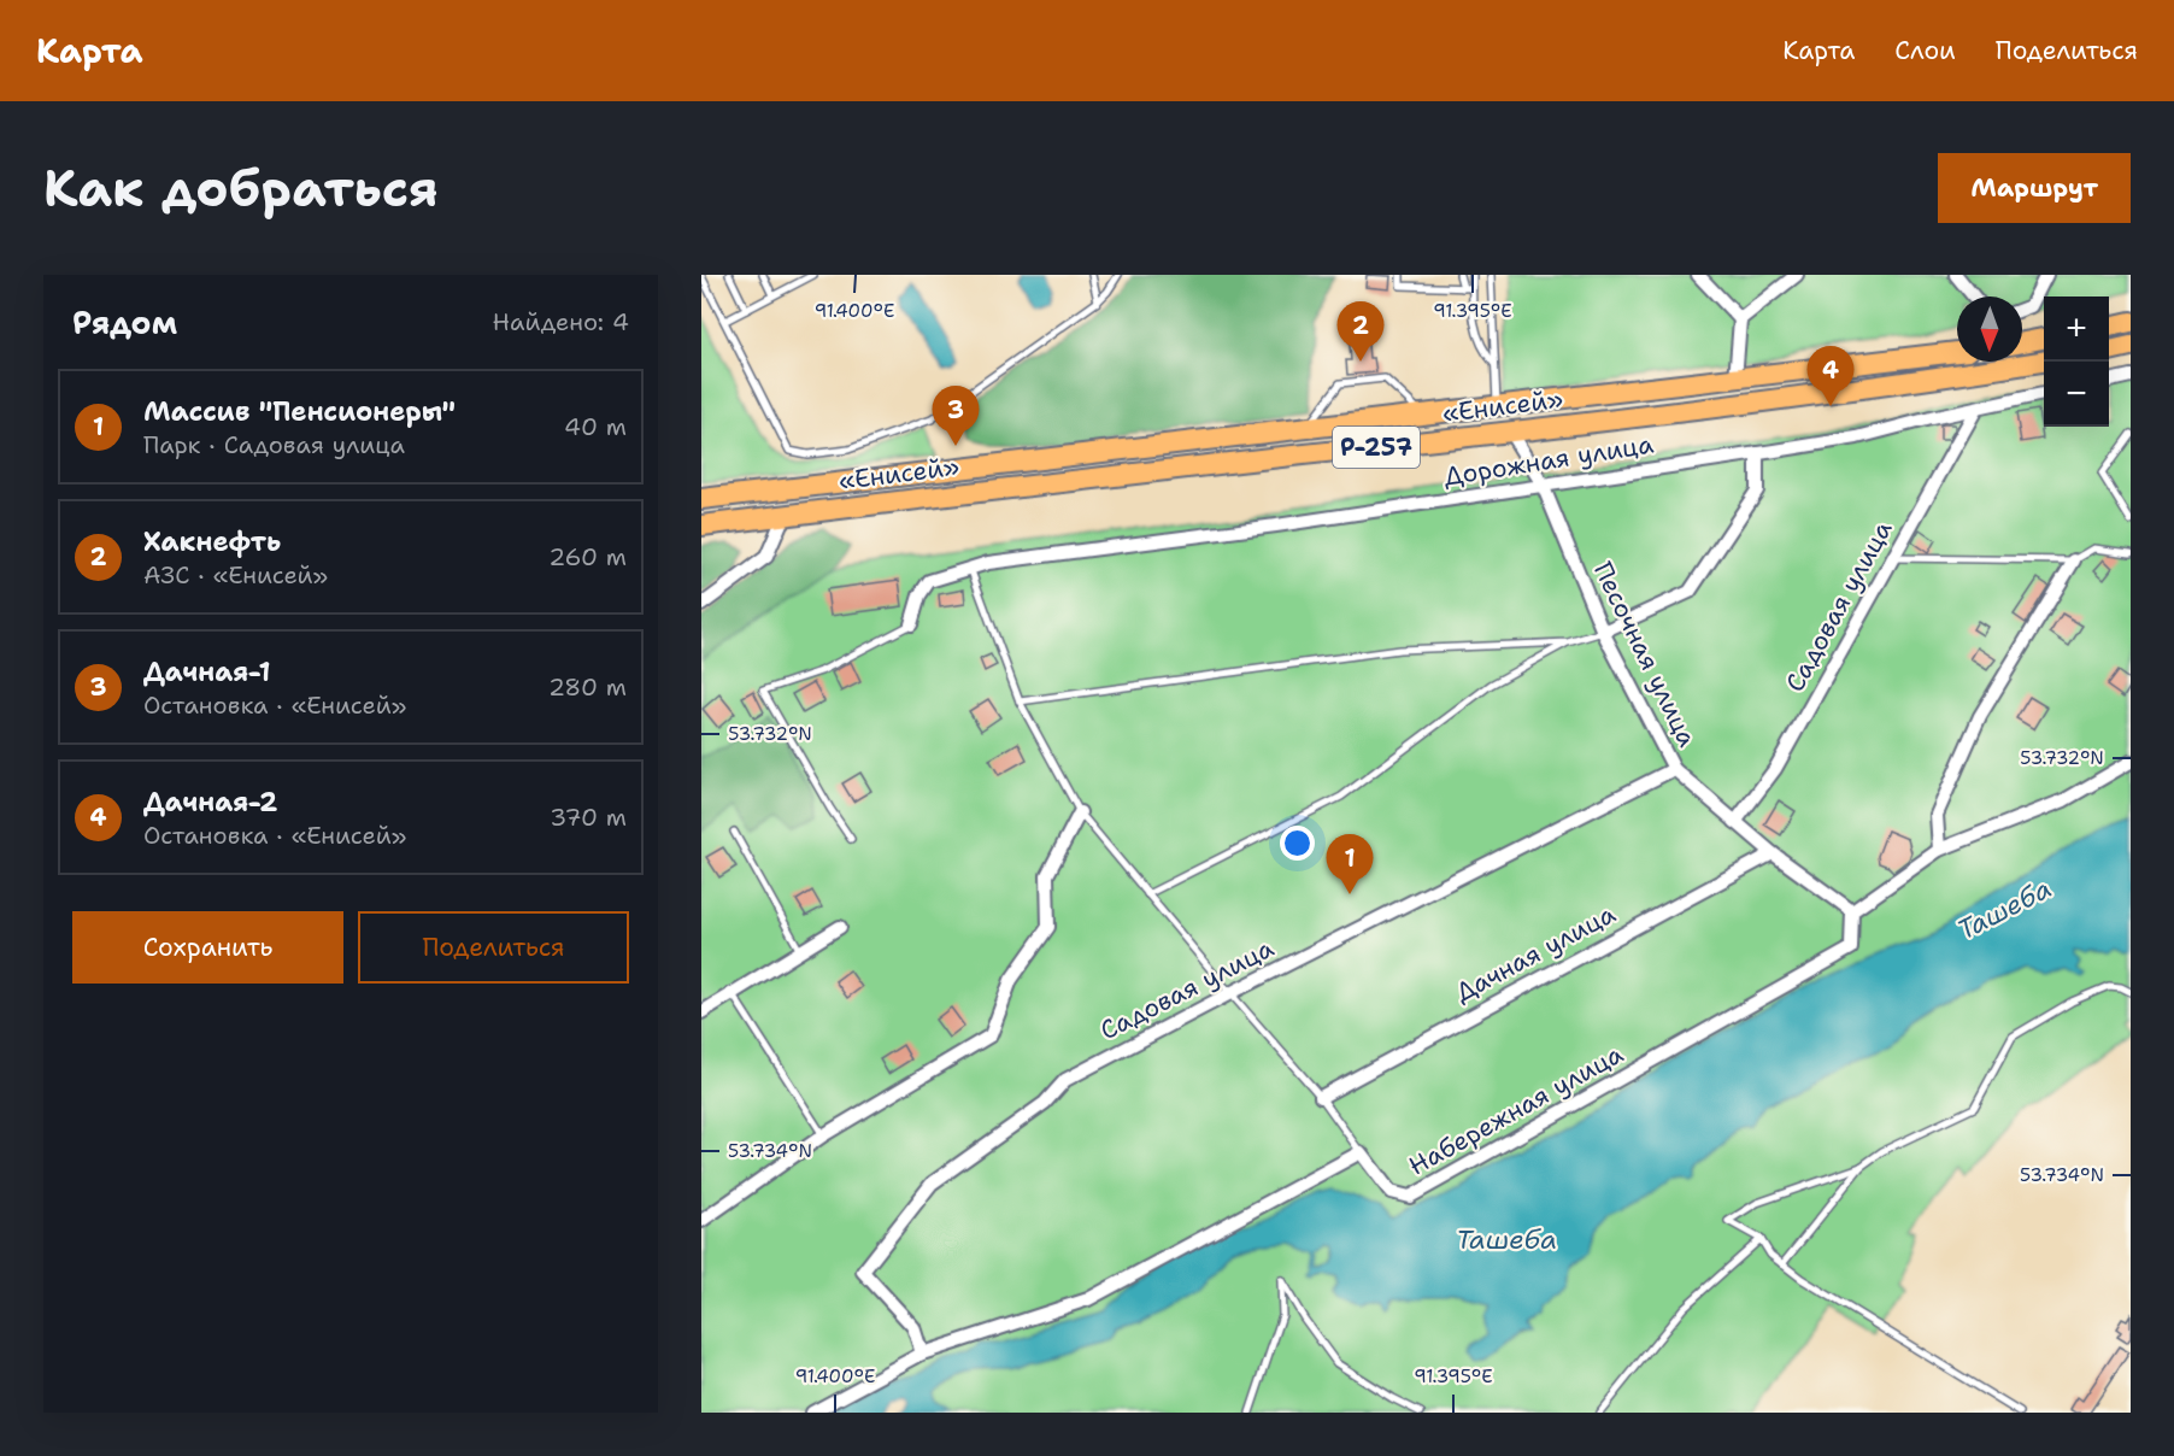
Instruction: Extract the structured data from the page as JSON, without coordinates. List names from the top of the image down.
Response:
{
  "streets": {
    "highway": ["«Енисей»", "Р-257"],
    "street": [
      "Дорожная улица",
      "Садовая улица",
      "Песочная улица",
      "Дачная улица",
      "Набережная улица"
    ]
  },
  "crossings": [
    ["«Енисей»", "Песочная улица"],
    ["Дорожная улица", "Садовая улица"],
    ["Дорожная улица", "Песочная улица"],
    ["Садовая улица", "Песочная улица"],
    ["Песочная улица", "Дачная улица"],
    ["Песочная улица", "Набережная улица"]
  ],
  "water": ["Ташеба"],
  "north": "bottom",
  "page": {
    "header": "Карта",
    "nav": ["Карта", "Слои", "Поделиться"],
    "buttons": [
      "Маршрут",
      ["Сохранить", "Поделиться"]
    ],
    "title": "Как добраться",
    "heading": ["Рядом", "Найдено: 4"],
    "map_buttons": ["+", "−"],
    "pins": [
      "2",
      "4",
      "3",
      "1"
    ],
    "list": [
      {
        "mark": "1",
        "name": "Массив \"Пенсионеры\"",
        "note": "Парк · Садовая улица",
        "value": "40 m"
      },
      {
        "mark": "2",
        "name": "Хакнефть",
        "note": "АЗС · «Енисей»",
        "value": "260 m"
      },
      {
        "mark": "3",
        "name": "Дачная-1",
        "note": "Остановка · «Енисей»",
        "value": "280 m"
      },
      {
        "mark": "4",
        "name": "Дачная-2",
        "note": "Остановка · «Енисей»",
        "value": "370 m"
      }
    ]
  },
  "coordinates": [
    "91.400°E",
    "91.395°E",
    "53.732°N",
    "53.734°N"
  ]
}
